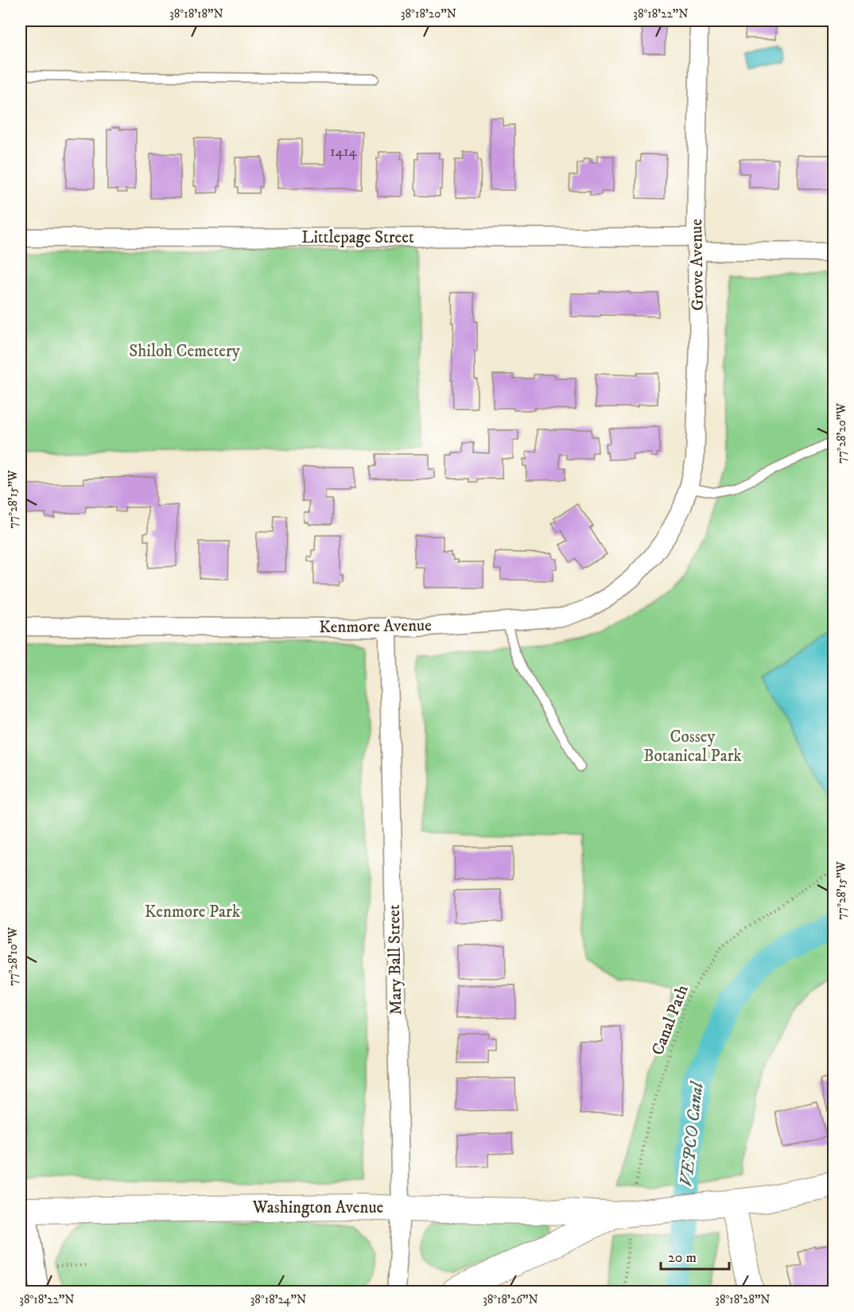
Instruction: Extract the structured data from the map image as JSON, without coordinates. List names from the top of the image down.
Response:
{
  "streets": {
    "street": [
      "Littlepage Street",
      "Grove Avenue",
      "Kenmore Avenue",
      "Mary Ball Street",
      "Washington Avenue"
    ],
    "path": ["Canal Path"]
  },
  "crossings": [
    ["Littlepage Street", "Grove Avenue"],
    ["Grove Avenue", "Kenmore Avenue"],
    ["Kenmore Avenue", "Mary Ball Street"],
    ["Mary Ball Street", "Washington Avenue"]
  ],
  "water": ["VEPCO Canal"],
  "parks": ["Shiloh Cemetery", "Cossey Botanical Park", "Kenmore Park"],
  "house_numbers": ["1414"],
  "scale_bar": "20 m",
  "coordinates": [
    "38°18'18\"N",
    "38°18'20\"N",
    "38°18'22\"N",
    "77°28'20\"W",
    "77°28'15\"W",
    "77°28'10\"W",
    "38°18'24\"N",
    "38°18'26\"N",
    "38°18'28\"N"
  ]
}
